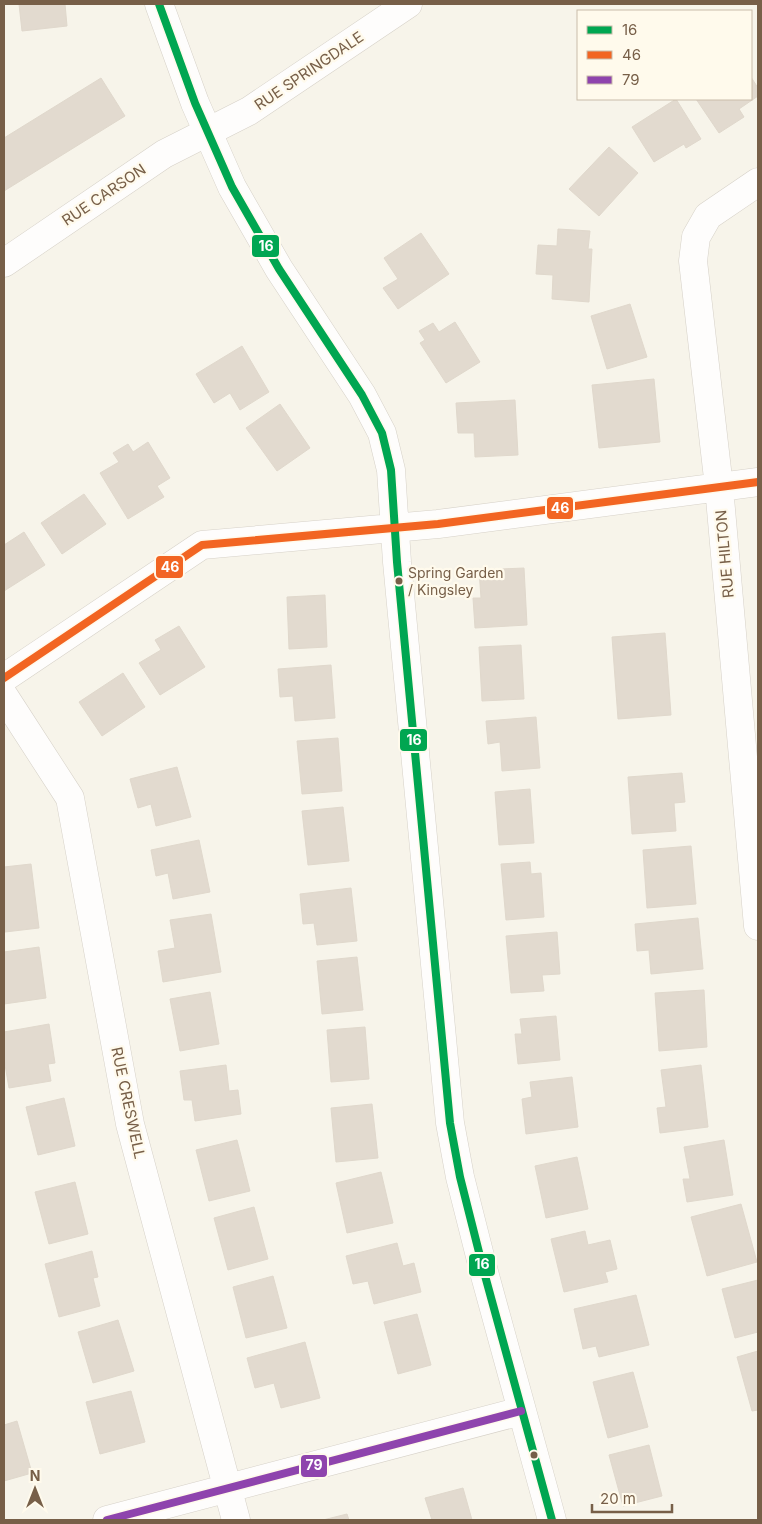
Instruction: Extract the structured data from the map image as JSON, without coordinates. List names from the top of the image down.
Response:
{
  "streets": {
    "street": [
      "RUE SPRINGDALE",
      "RUE CARSON",
      "RUE HILTON",
      "RUE CRESWELL"
    ]
  },
  "crossings": [
    ["RUE SPRINGDALE", "RUE CARSON"]
  ],
  "places": ["Spring Garden / Kingsley"],
  "lines": ["transit line 16", "transit line 46", "transit line 79"],
  "legend": ["16", "46", "79"],
  "scale_bar": "20 m",
  "north": "top"
}
